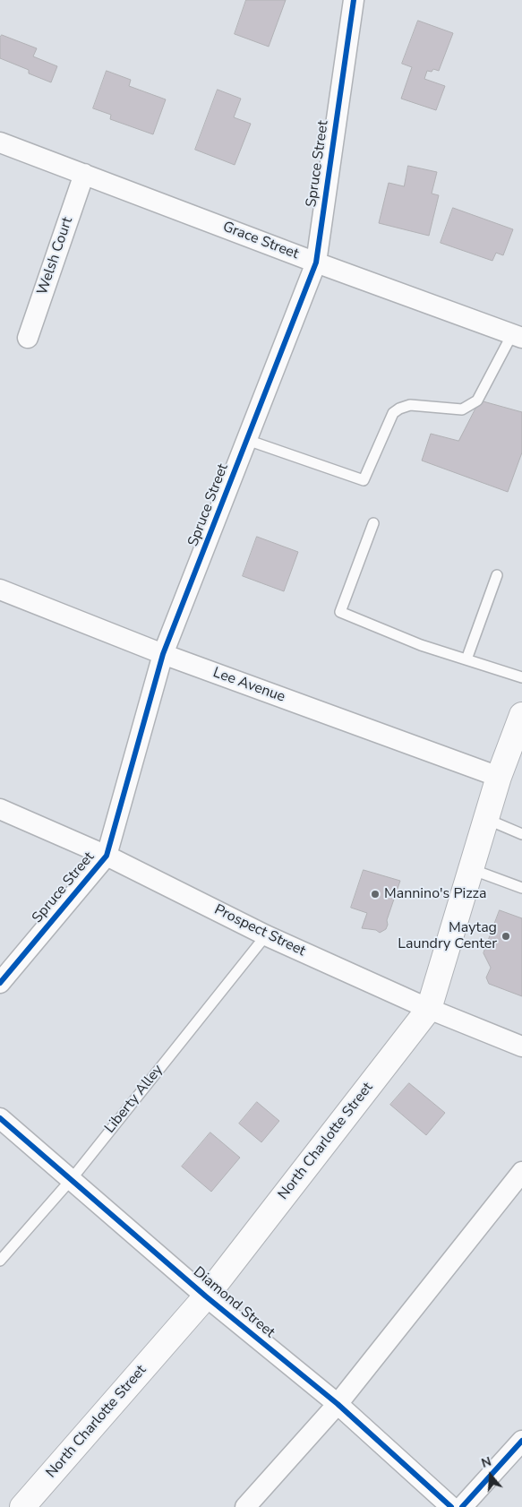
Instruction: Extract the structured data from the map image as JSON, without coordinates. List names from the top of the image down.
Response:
{
  "streets": {
    "main road": ["North Charlotte Street"],
    "street": [
      "Spruce Street",
      "Grace Street",
      "Welsh Court",
      "Lee Avenue",
      "Prospect Street",
      "Diamond Street"
    ],
    "lane": ["Liberty Alley"]
  },
  "crossings": [
    ["Spruce Street", "Grace Street"],
    ["Spruce Street", "Lee Avenue"],
    ["Spruce Street", "Prospect Street"],
    ["Grace Street", "Welsh Court"],
    ["Lee Avenue", "North Charlotte Street"],
    ["Prospect Street", "Liberty Alley"],
    ["Prospect Street", "North Charlotte Street"],
    ["Liberty Alley", "Diamond Street"],
    ["North Charlotte Street", "Diamond Street"]
  ],
  "places": ["Mannino's Pizza", "Maytag Laundry Center"],
  "north": "top"
}
